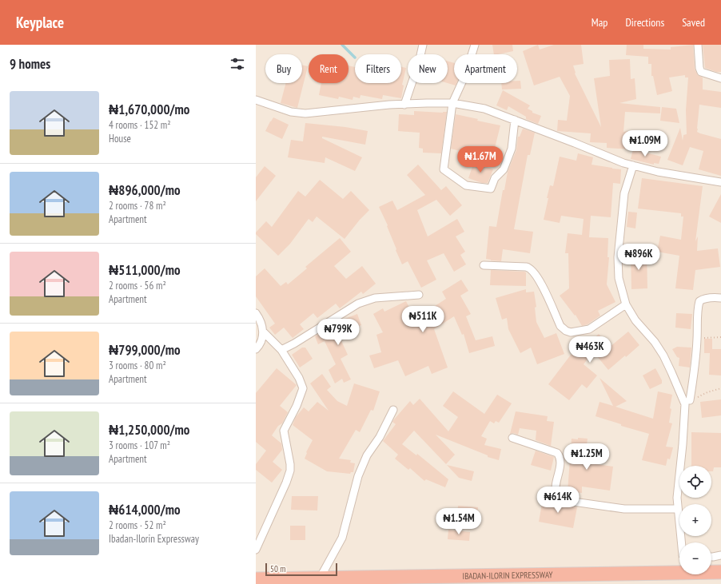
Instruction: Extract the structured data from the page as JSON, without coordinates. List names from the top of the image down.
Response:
{
  "streets": {
    "highway": ["IBADAN-ILORIN EXPRESSWAY"]
  },
  "scale_bar": "50 m",
  "page": {
    "header": "Keyplace",
    "nav": ["Map", "Directions", "Saved"],
    "heading": "9 homes",
    "chip": [
      "Buy",
      "Rent",
      "Filters",
      "New",
      "Apartment"
    ],
    "list": [
      {
        "name": "₦1,670,000/mo",
        "note": "4 rooms · 152 m² · House"
      },
      {
        "name": "₦896,000/mo",
        "note": "2 rooms · 78 m² · Apartment"
      },
      {
        "name": "₦511,000/mo",
        "note": "2 rooms · 56 m² · Apartment"
      },
      {
        "name": "₦799,000/mo",
        "note": "3 rooms · 80 m² · Apartment"
      },
      {
        "name": "₦1,250,000/mo",
        "note": "3 rooms · 107 m² · Apartment"
      },
      {
        "name": "₦614,000/mo",
        "note": "2 rooms · 52 m² · Ibadan-Ilorin Expressway"
      }
    ],
    "price": [
      "₦1.09M",
      "₦1.67M",
      "₦896K",
      "₦511K",
      "₦799K",
      "₦463K",
      "₦1.25M",
      "₦614K",
      "₦1.54M"
    ],
    "map_buttons": ["+", "−"],
    "scale": "50 m"
  }
}
